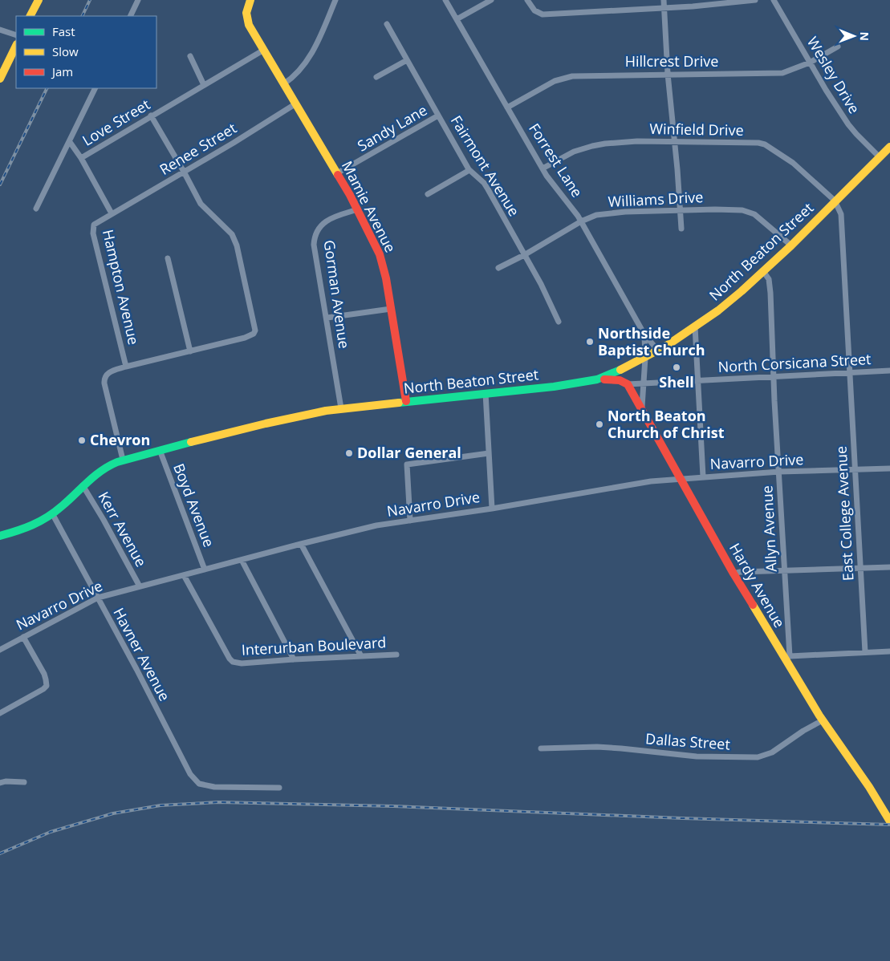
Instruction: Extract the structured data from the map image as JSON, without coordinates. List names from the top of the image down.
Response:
{
  "streets": {
    "street": [
      "Hillcrest Drive",
      "Wesley Drive",
      "Love Street",
      "Sandy Lane",
      "Winfield Drive",
      "Renee Street",
      "Forrest Lane",
      "Fairmont Avenue",
      "Williams Drive",
      "Mamie Avenue",
      "North Beaton Street",
      "Hampton Avenue",
      "Gorman Avenue",
      "North Corsicana Street",
      "Navarro Drive",
      "Boyd Avenue",
      "East College Avenue",
      "Allyn Avenue",
      "Kerr Avenue",
      "Hardy Avenue",
      "Interurban Boulevard",
      "Havner Avenue",
      "Dallas Street"
    ]
  },
  "crossings": [
    ["Hillcrest Drive", "Wesley Drive"],
    ["Hillcrest Drive", "Forrest Lane"],
    ["Wesley Drive", "North Beaton Street"],
    ["Love Street", "Mamie Avenue"],
    ["Love Street", "Hampton Avenue"],
    ["Sandy Lane", "Fairmont Avenue"],
    ["Sandy Lane", "Mamie Avenue"],
    ["Winfield Drive", "Forrest Lane"],
    ["Winfield Drive", "North Beaton Street"],
    ["Winfield Drive", "East College Avenue"],
    ["Renee Street", "Mamie Avenue"],
    ["Renee Street", "Hampton Avenue"],
    ["Forrest Lane", "Williams Drive"],
    ["Forrest Lane", "North Beaton Street"],
    ["Forrest Lane", "North Corsicana Street"],
    ["Forrest Lane", "Hardy Avenue"],
    ["Fairmont Avenue", "Williams Drive"],
    ["Williams Drive", "North Beaton Street"],
    ["Mamie Avenue", "North Beaton Street"],
    ["Mamie Avenue", "Gorman Avenue"],
    ["North Beaton Street", "Gorman Avenue"],
    ["North Beaton Street", "Boyd Avenue"],
    ["North Beaton Street", "East College Avenue"],
    ["North Beaton Street", "Allyn Avenue"],
    ["North Beaton Street", "Kerr Avenue"],
    ["North Beaton Street", "Havner Avenue"],
    ["North Corsicana Street", "East College Avenue"],
    ["North Corsicana Street", "Allyn Avenue"],
    ["North Corsicana Street", "Hardy Avenue"],
    ["Navarro Drive", "Boyd Avenue"],
    ["Navarro Drive", "East College Avenue"],
    ["Navarro Drive", "Allyn Avenue"],
    ["Navarro Drive", "Kerr Avenue"],
    ["Navarro Drive", "Hardy Avenue"],
    ["Navarro Drive", "Interurban Boulevard"],
    ["Navarro Drive", "Havner Avenue"],
    ["Allyn Avenue", "Hardy Avenue"],
    ["Hardy Avenue", "Dallas Street"]
  ],
  "places": [
    "Northside Baptist Church",
    "Shell",
    "North Beaton Church of Christ",
    "Chevron",
    "Dollar General"
  ],
  "legend": ["Fast", "Slow", "Jam"],
  "north": "right"
}
